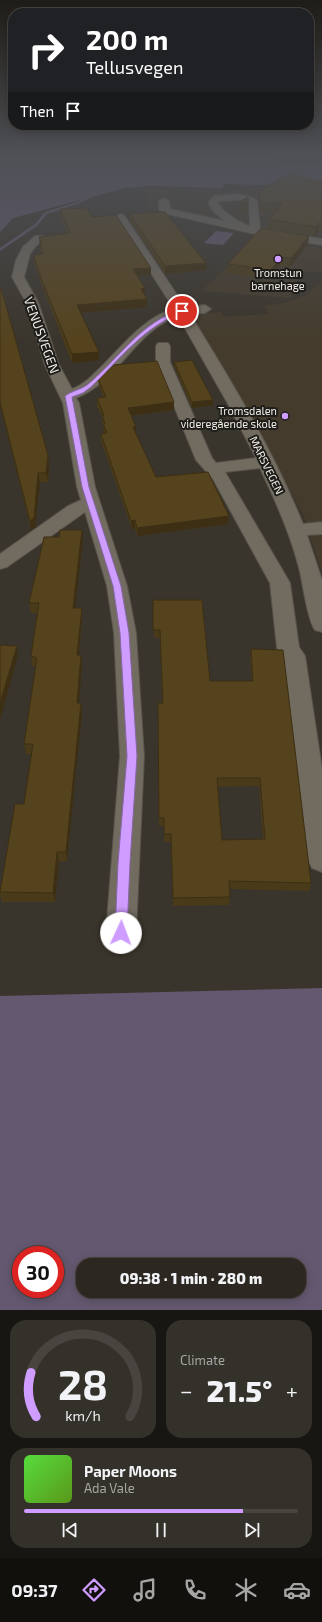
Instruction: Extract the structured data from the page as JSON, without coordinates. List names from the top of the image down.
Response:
{
  "streets": {
    "street": ["VENUSVEGEN", "MARSVEGEN"]
  },
  "places": ["Tromstun barnehage", "Tromsdalen videregående skole"],
  "page": {
    "turn": ["200 m", "Tellusvegen"],
    "then": "Then",
    "limit": "30",
    "trip": "09:38 · 1 min · 280 m",
    "tile": "Climate",
    "heat": ["−", "21.5°", "+"],
    "song": ["Paper Moons", "Ada Vale"],
    "tabs": "09:37",
    "gauge": ["28", "km/h"]
  }
}
